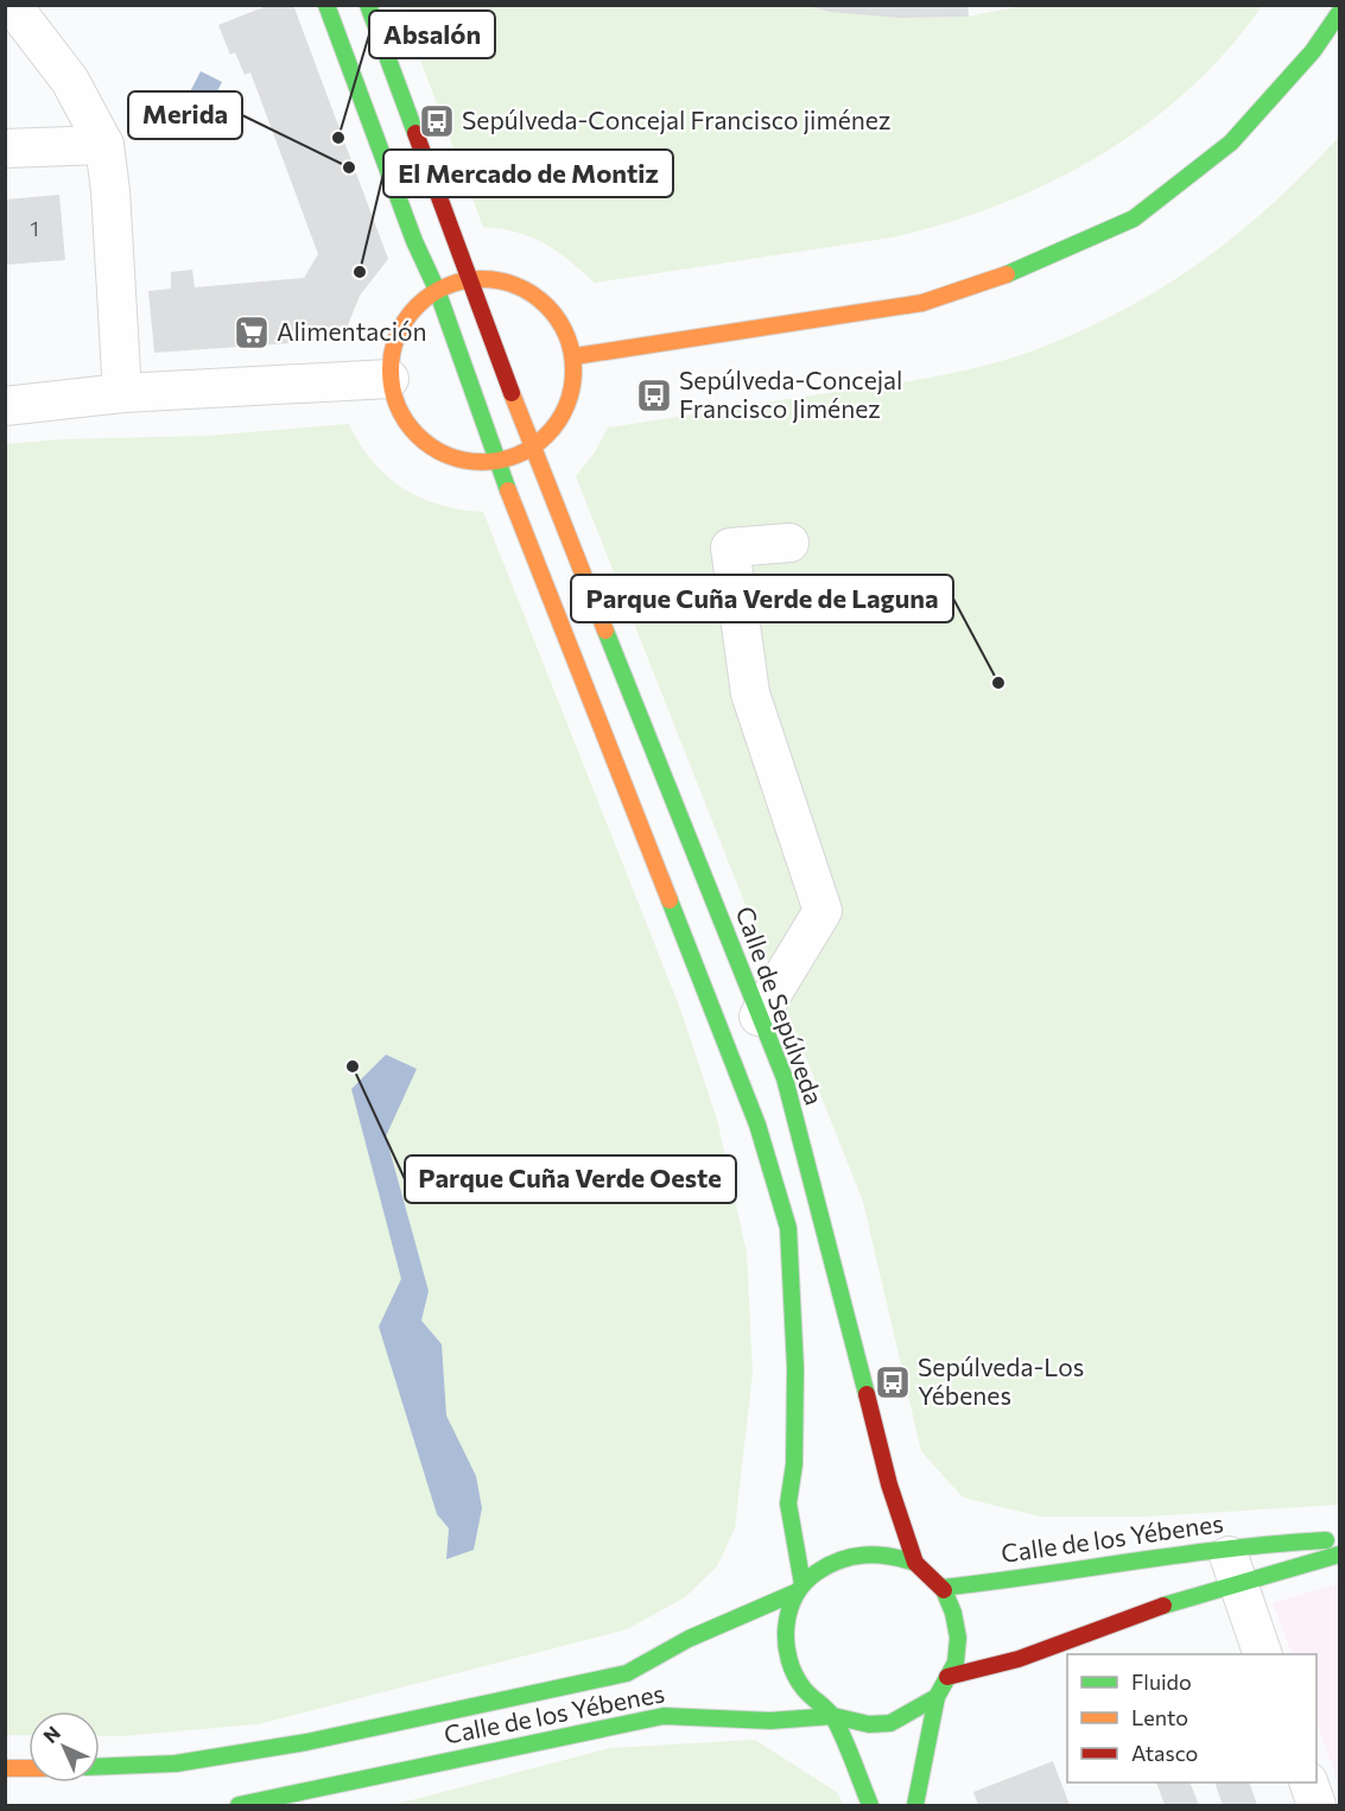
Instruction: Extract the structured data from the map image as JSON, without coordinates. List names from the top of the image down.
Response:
{
  "streets": {
    "street": ["Calle de Sepúlveda", "Calle de los Yébenes"]
  },
  "crossings": [
    ["Calle de Sepúlveda", "Calle de los Yébenes"]
  ],
  "places": {
    "bus stop": ["Sepúlveda-Concejal Francisco jiménez", "Sepúlveda-Concejal Francisco Jiménez", "Sepúlveda-Los Yébenes"],
    "other": [
      "Absalón",
      "Merida",
      "El Mercado de Montiz",
      "Parque Cuña Verde de Laguna",
      "Parque Cuña Verde Oeste"
    ],
    "supermarket": ["Alimentación"]
  },
  "house_numbers": ["1"],
  "legend": ["Fluido", "Lento", "Atasco"],
  "north": "top left"
}
